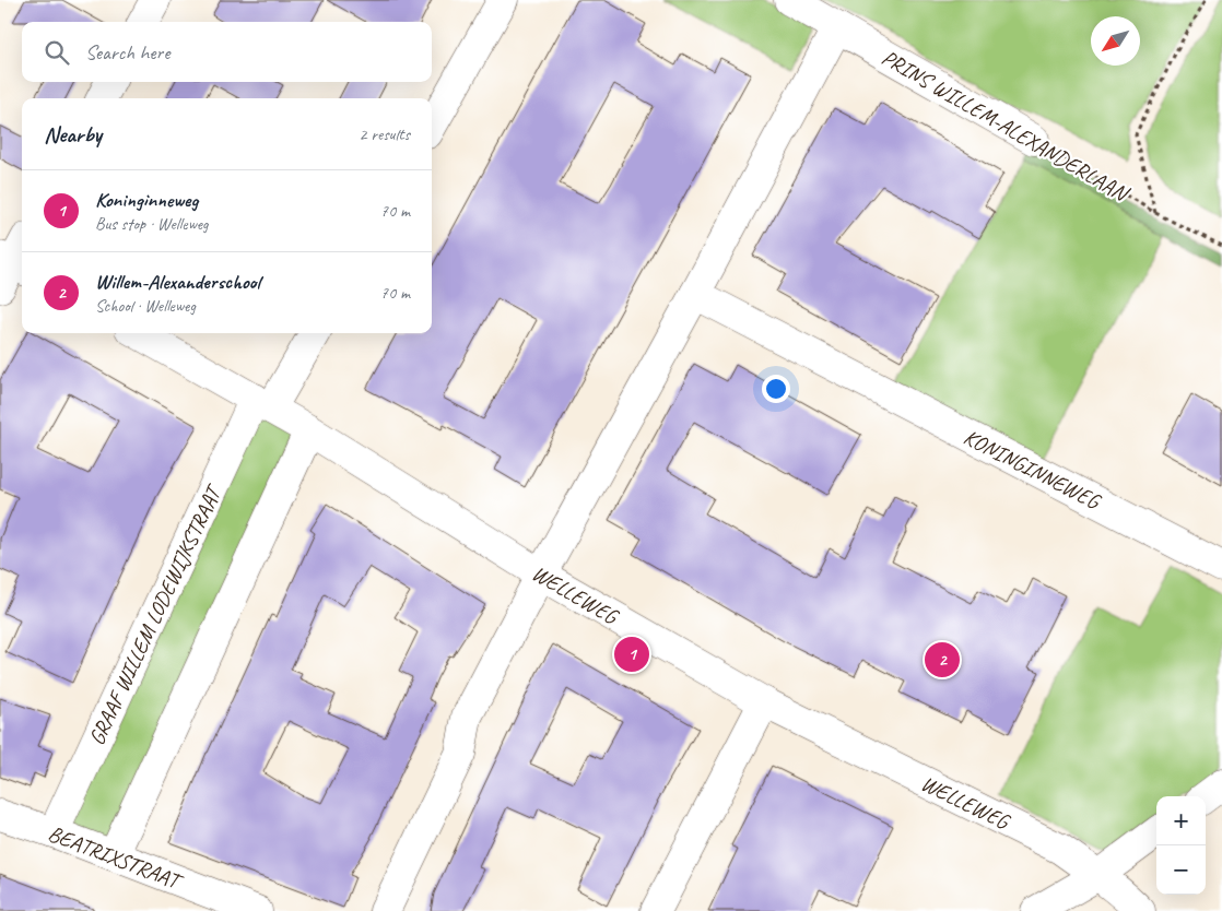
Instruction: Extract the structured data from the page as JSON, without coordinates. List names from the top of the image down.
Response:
{
  "streets": {
    "street": [
      "PRINS WILLEM-ALEXANDERLAAN",
      "KONINGINNEWEG",
      "WELLEWEG",
      "GRAAF WILLEM LODEWIJKSTRAAT",
      "BEATRIXSTRAAT"
    ]
  },
  "crossings": [
    ["WELLEWEG", "GRAAF WILLEM LODEWIJKSTRAAT"],
    ["GRAAF WILLEM LODEWIJKSTRAAT", "BEATRIXSTRAAT"]
  ],
  "north": "bottom left",
  "page": {
    "search": "Search here",
    "heading": ["Nearby", "2 results"],
    "list": [
      {
        "mark": "1",
        "name": "Koninginneweg",
        "note": "Bus stop · Welleweg",
        "value": "70 m"
      },
      {
        "mark": "2",
        "name": "Willem-Alexanderschool",
        "note": "School · Welleweg",
        "value": "70 m"
      }
    ],
    "pins": ["1", "2"],
    "map_buttons": ["+", "−"]
  }
}
